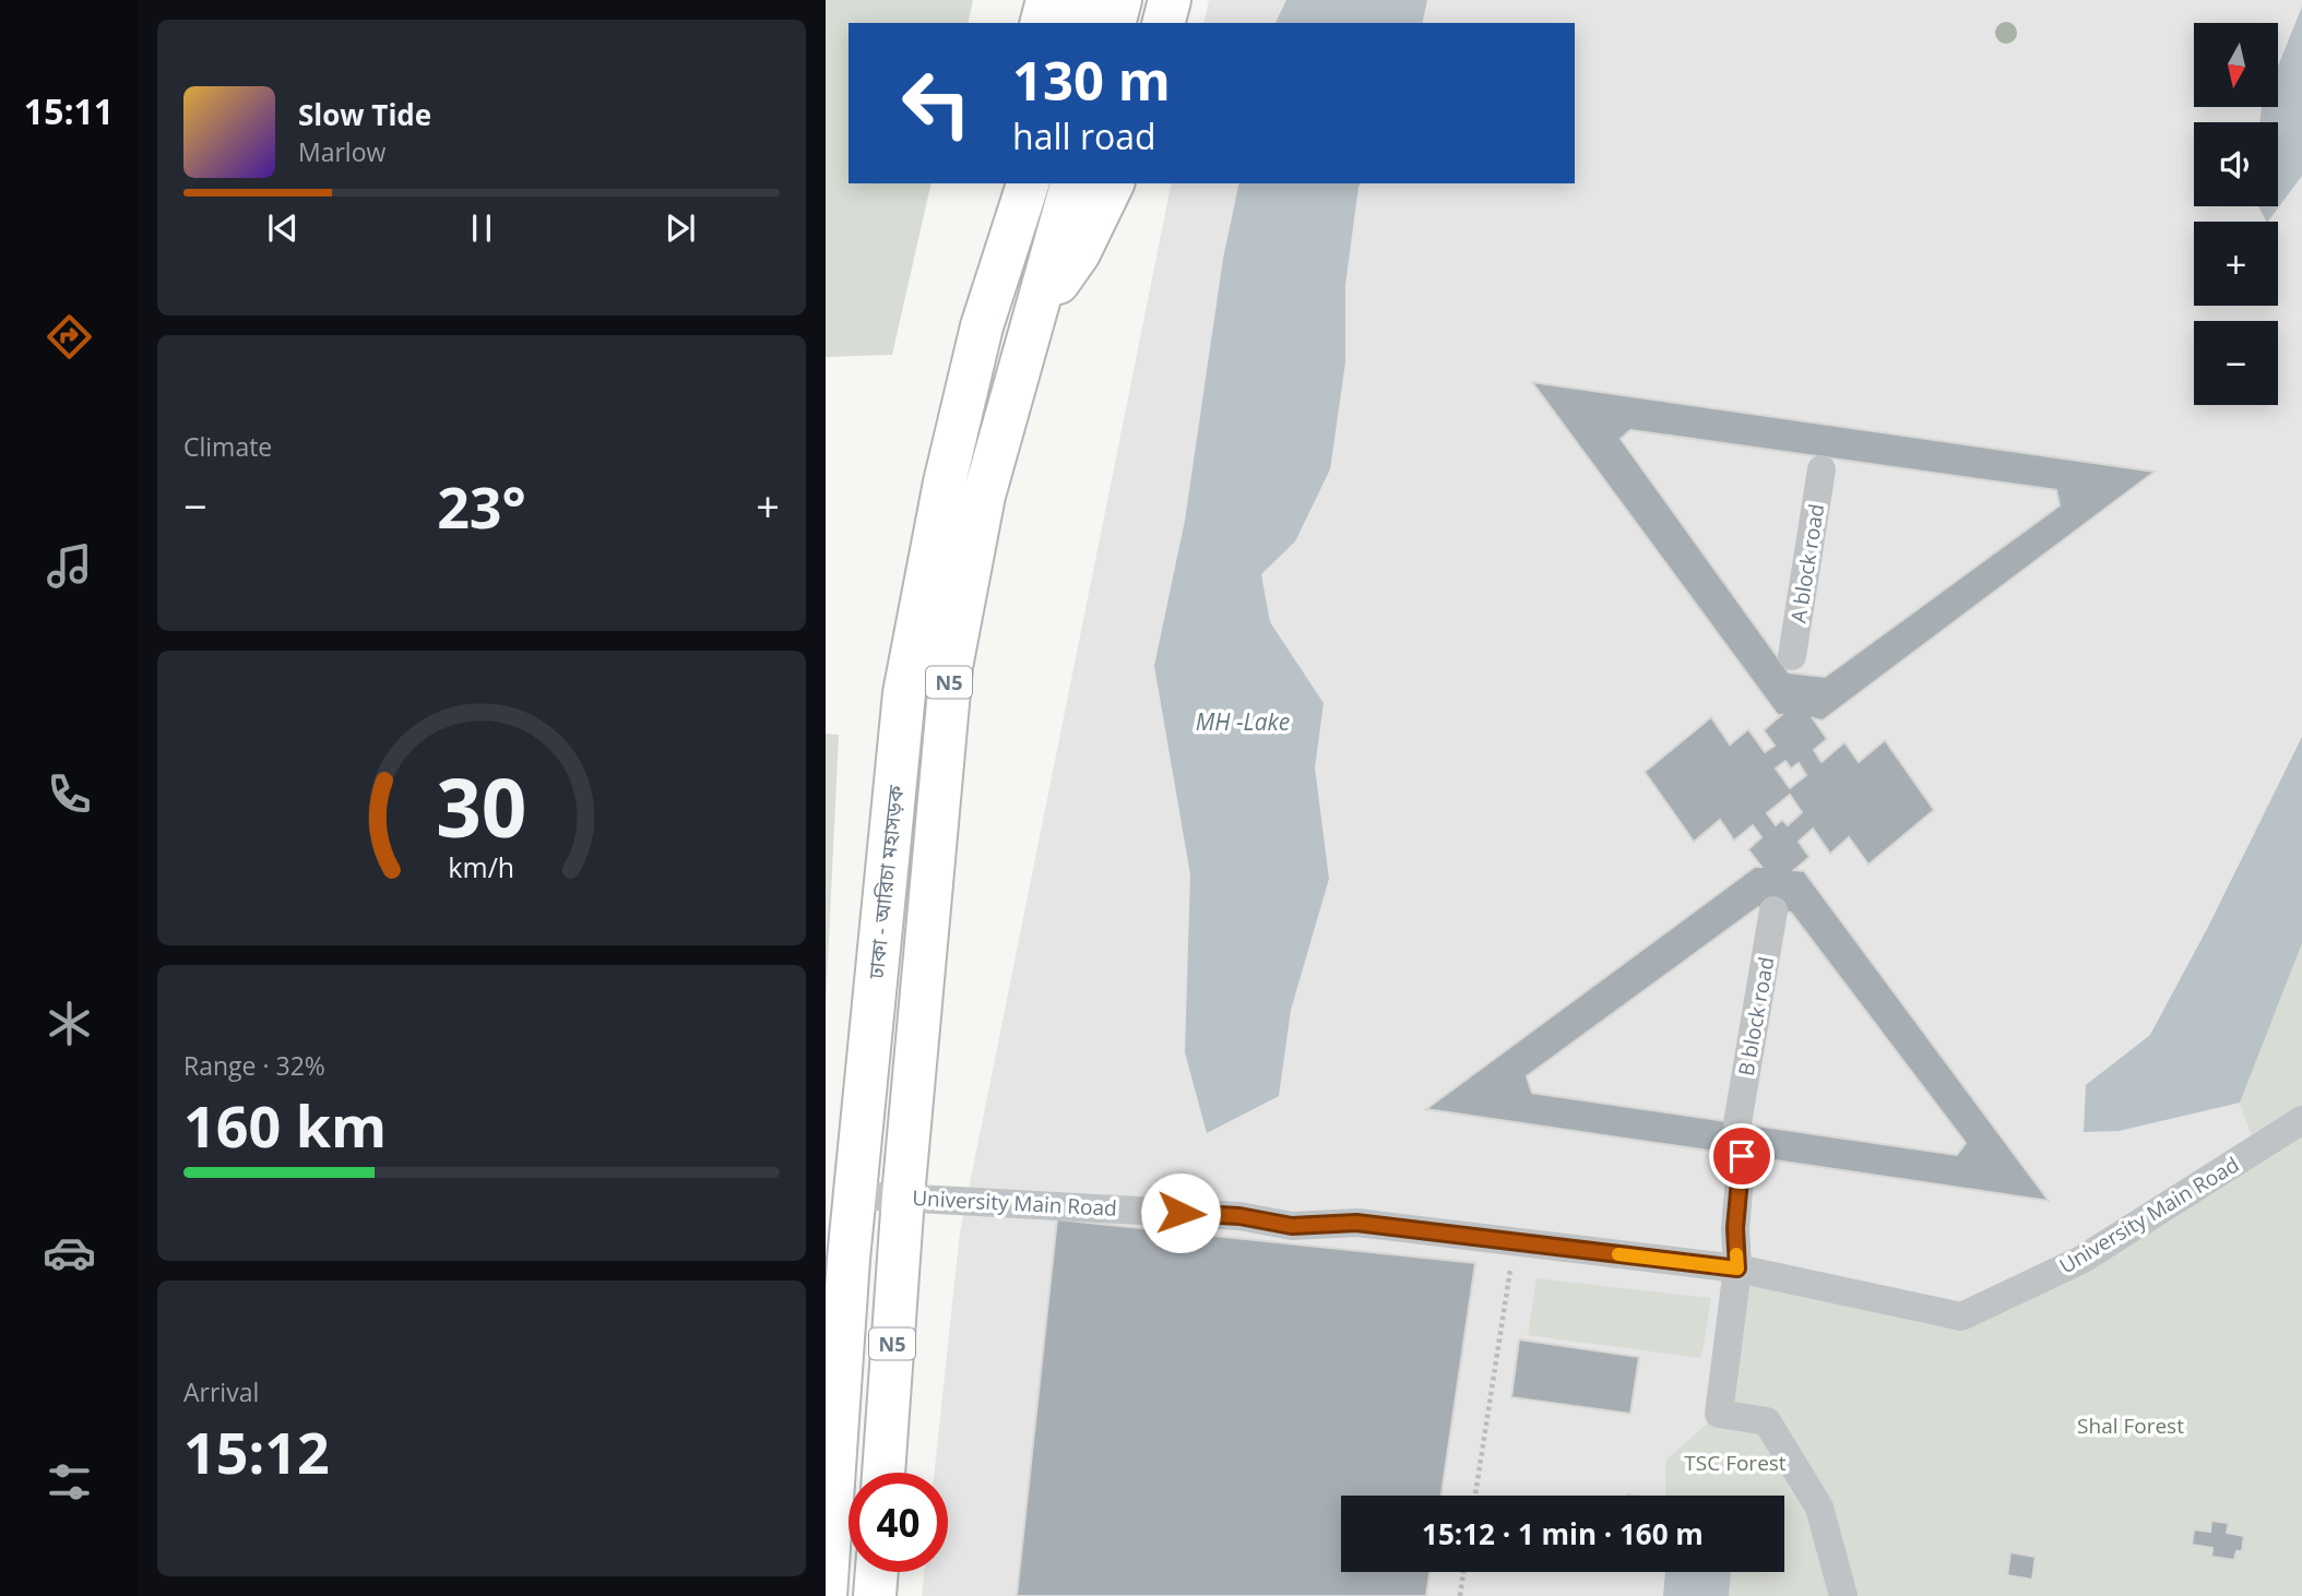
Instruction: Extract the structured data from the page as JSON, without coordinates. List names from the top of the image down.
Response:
{
  "streets": {
    "highway": ["N5", "ঢাকা - আরিচা মহাসড়ক"],
    "street": ["A block road", "B block road", "University Main Road"]
  },
  "crossings": [
    ["N5", "University Main Road"],
    ["ঢাকা - আরিচা মহাসড়ক", "University Main Road"]
  ],
  "water": ["MH -Lake"],
  "parks": ["Shal Forest", "TSC Forest"],
  "north": "bottom",
  "page": {
    "tabs": "15:11",
    "map_buttons": ["+", "−"],
    "turn": ["130 m", "hall road"],
    "song": ["Slow Tide", "Marlow"],
    "tile": [
      "Climate",
      ["Range · 32%", "160 km"],
      ["Arrival", "15:12"]
    ],
    "heat": ["−", "23°", "+"],
    "limit": "40",
    "trip": "15:12 · 1 min · 160 m",
    "gauge": ["30", "km/h"]
  }
}
